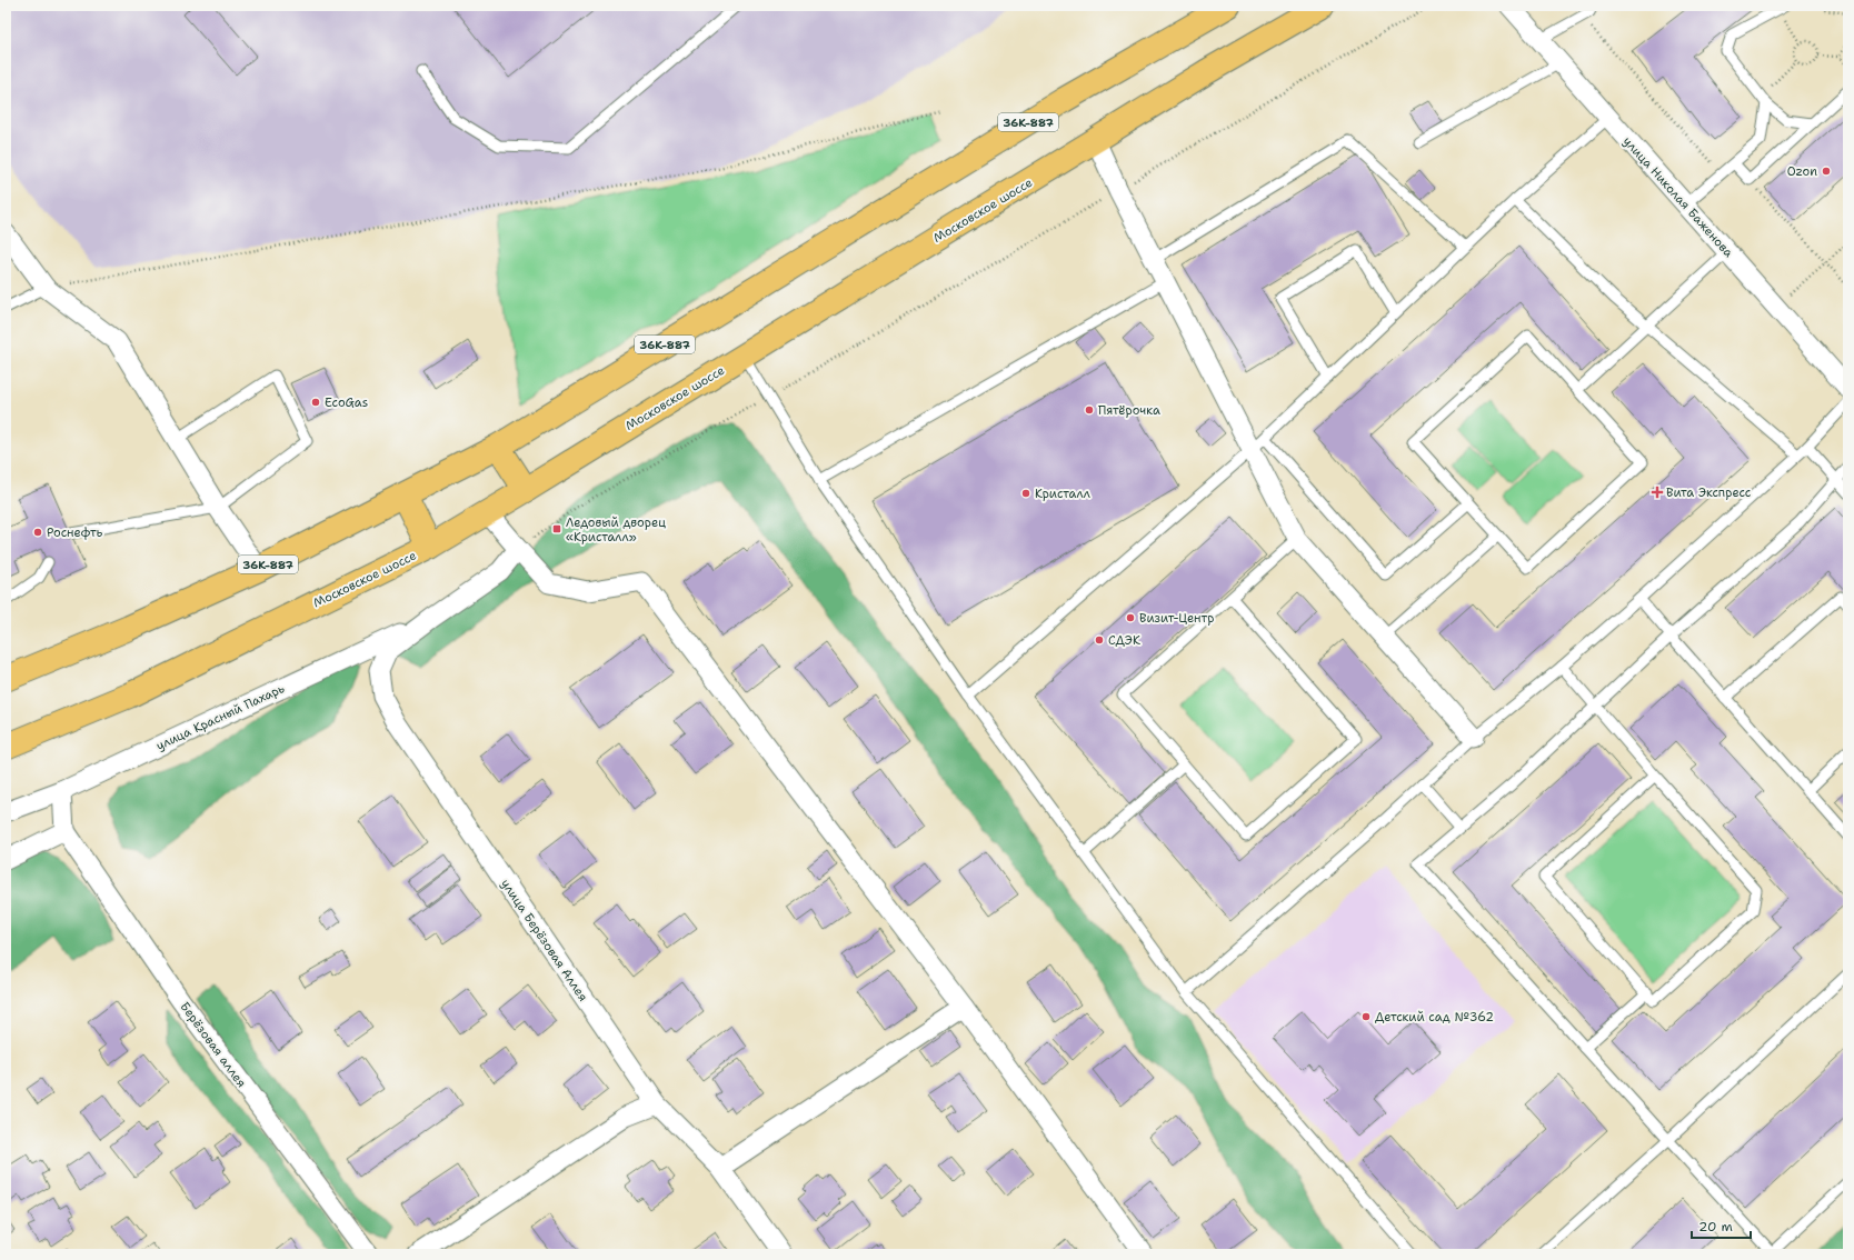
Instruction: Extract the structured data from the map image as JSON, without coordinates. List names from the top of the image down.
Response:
{
  "streets": {
    "main road": ["36К-887", "Московское шоссе"],
    "street": [
      "улица Николая Баженова",
      "улица Красный Пахарь",
      "улица Берёзовая Аллея",
      "Берёзовая аллея"
    ]
  },
  "crossings": [
    ["улица Красный Пахарь", "улица Берёзовая Аллея"]
  ],
  "places": {
    "other": [
      "Ozon",
      "EcoGas",
      "Пятёрочка",
      "Кристалл",
      "Роснефть",
      "Визит-Центр",
      "СДЭК",
      "Детский сад №362"
    ],
    "health": ["Вита Экспресс"],
    "transit": ["Ледовый дворец «Кристалл»"]
  },
  "scale_bar": "20 m"
}
